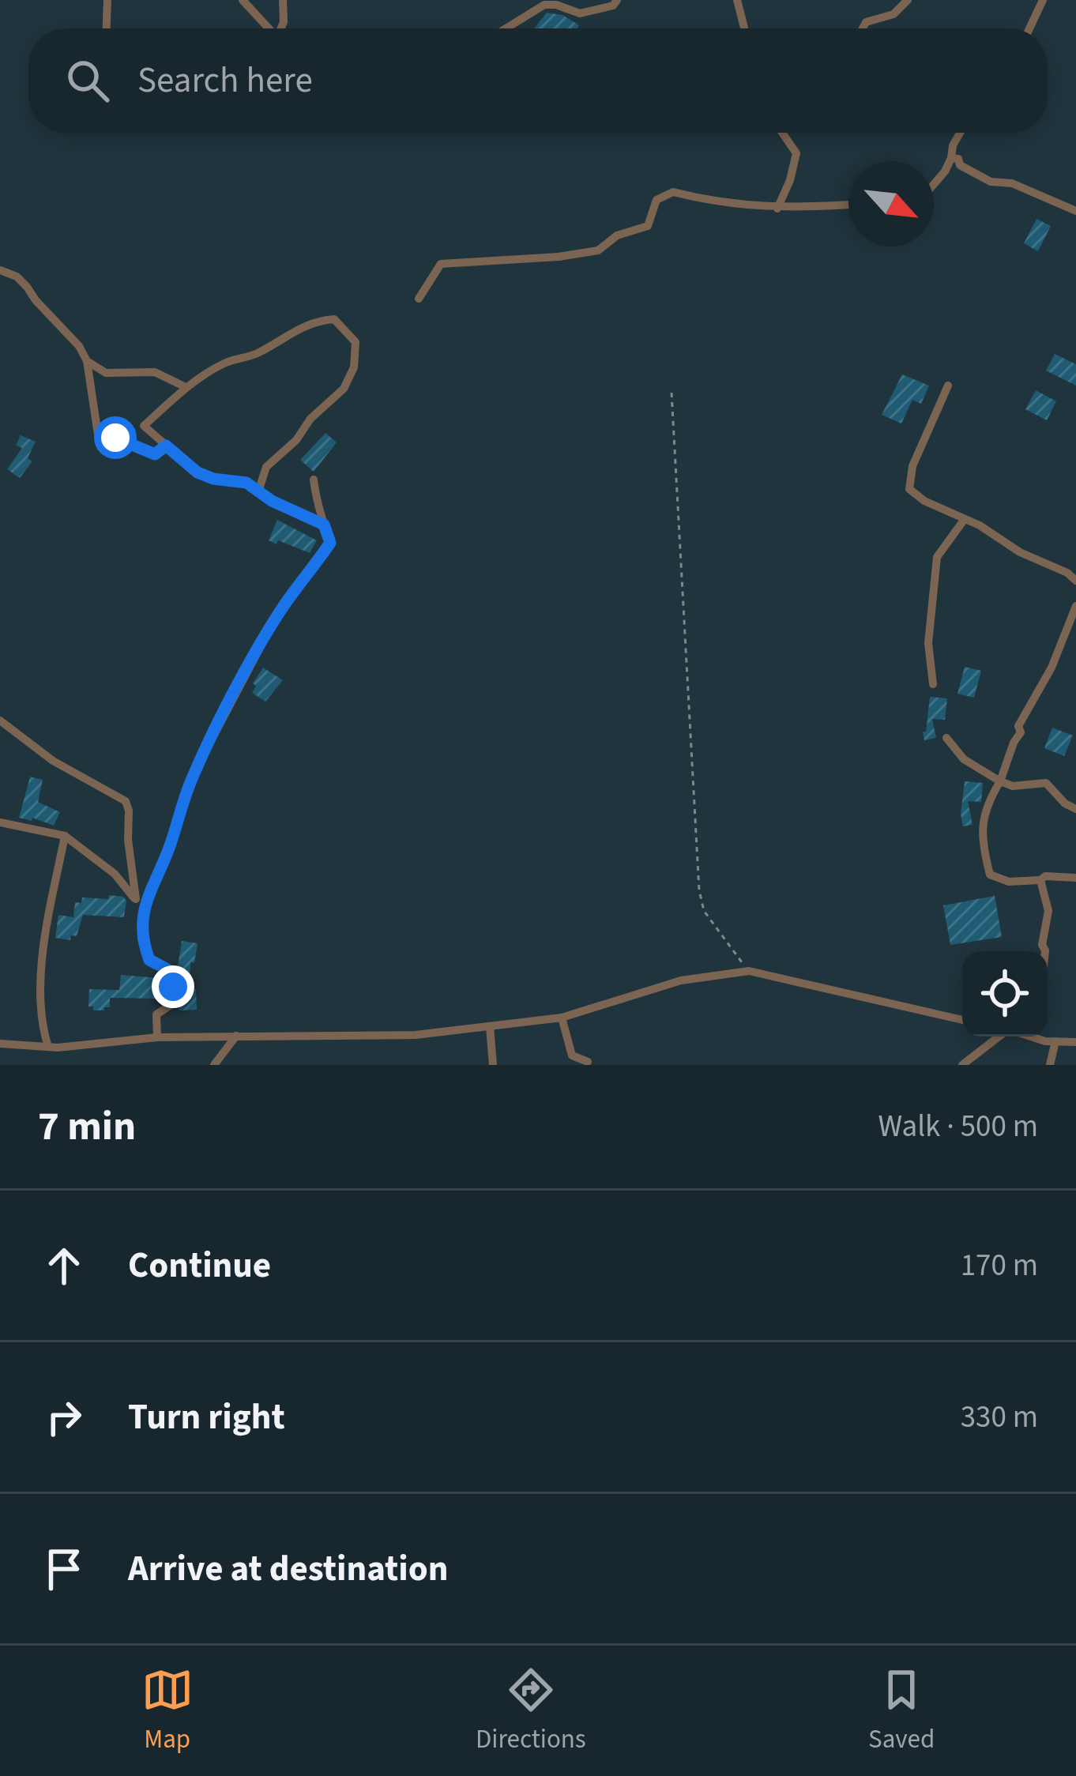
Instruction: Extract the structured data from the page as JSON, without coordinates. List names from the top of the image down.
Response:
{
  "north": "bottom right",
  "page": {
    "search": "Search here",
    "heading": ["7 min", "Walk · 500 m"],
    "list": [
      ["Continue", "170 m"],
      ["Turn right", "330 m"],
      "Arrive at destination"
    ],
    "nav": ["Map", "Directions", "Saved"]
  }
}
